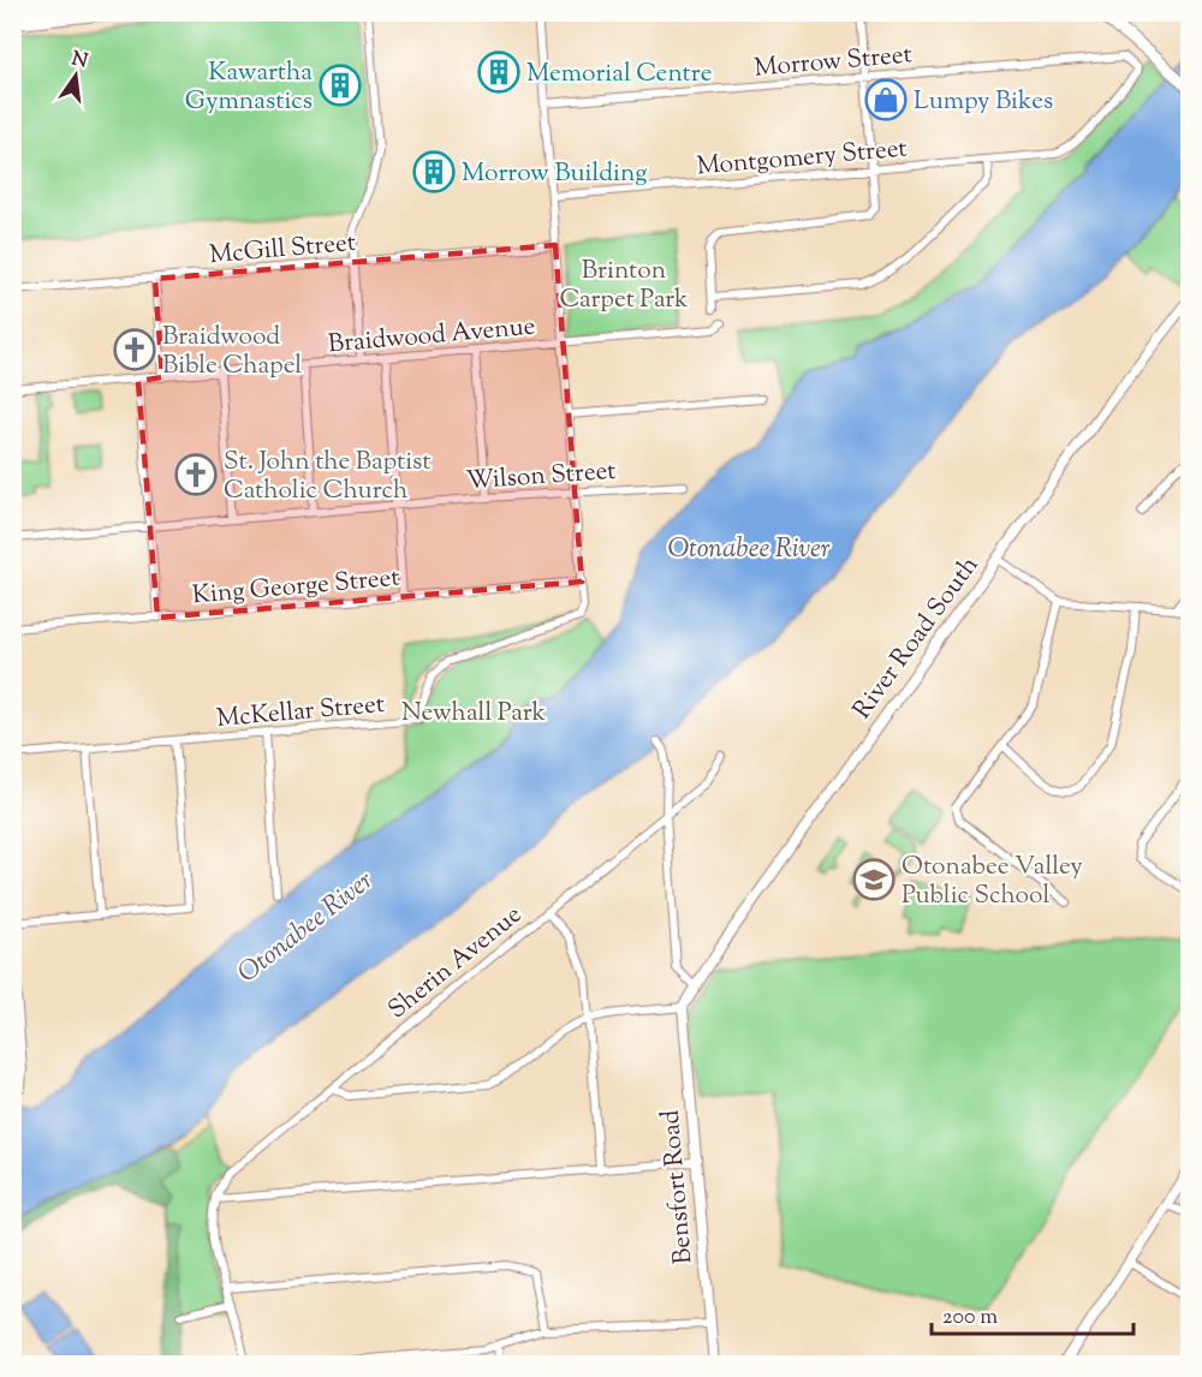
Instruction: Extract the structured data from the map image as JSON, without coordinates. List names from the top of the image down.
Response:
{
  "streets": {
    "street": [
      "Morrow Street",
      "Montgomery Street",
      "McGill Street",
      "Braidwood Avenue",
      "Wilson Street",
      "King George Street",
      "River Road South",
      "McKellar Street",
      "Sherin Avenue",
      "Bensfort Road"
    ]
  },
  "crossings": [
    ["Morrow Street", "Montgomery Street"],
    ["King George Street", "McKellar Street"],
    ["River Road South", "Bensfort Road"]
  ],
  "water": ["Otonabee River"],
  "parks": ["Brinton Carpet Park", "Newhall Park"],
  "places": {
    "building": ["Memorial Centre", "Kawartha Gymnastics", "Morrow Building"],
    "shop": ["Lumpy Bikes"],
    "church": ["Braidwood Bible Chapel", "St. John the Baptist Catholic Church"],
    "school or university": ["Otonabee Valley Public School"]
  },
  "scale_bar": "200 m",
  "north": "top"
}
